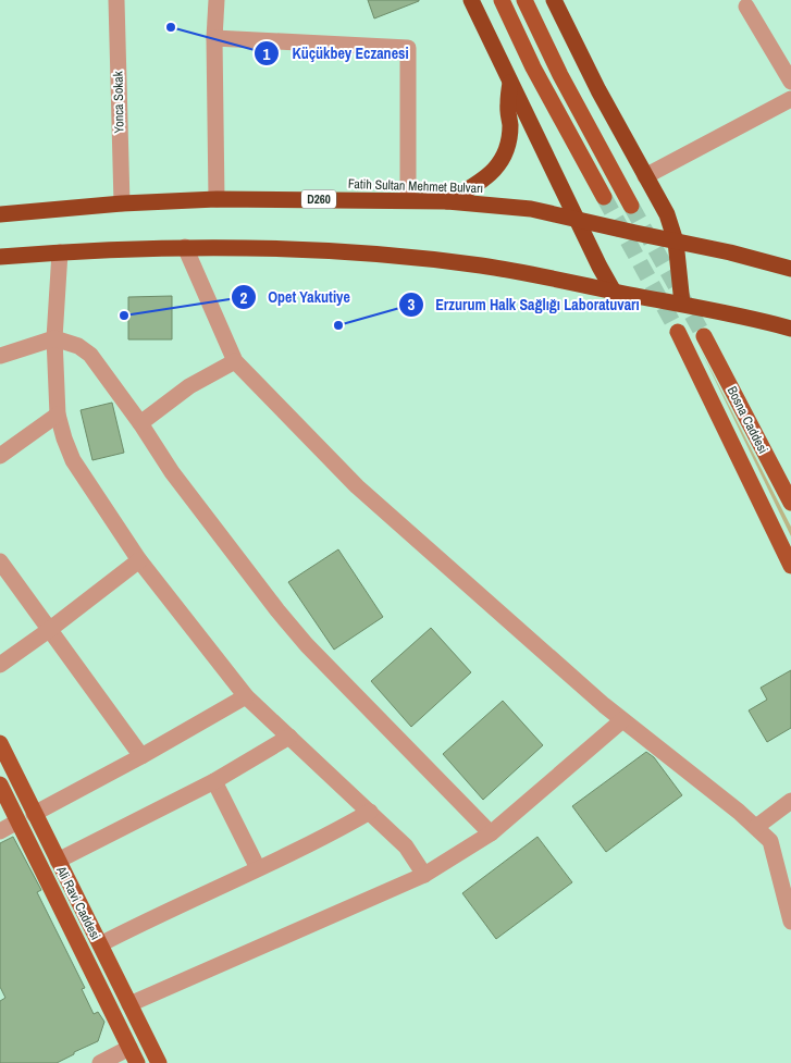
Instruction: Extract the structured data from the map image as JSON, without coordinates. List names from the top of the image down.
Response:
{
  "streets": {
    "highway": ["Fatih Sultan Mehmet Bulvarı", "D260"],
    "main road": ["Bosna Caddesi", "Ali Ravi Caddesi"],
    "street": ["Yonca Sokak"]
  },
  "crossings": [
    ["Yonca Sokak", "Fatih Sultan Mehmet Bulvarı"]
  ],
  "places": ["Küçükbey Eczanesi", "Opet Yakutiye", "Erzurum Halk Sağlığı Laboratuvarı"]
}
